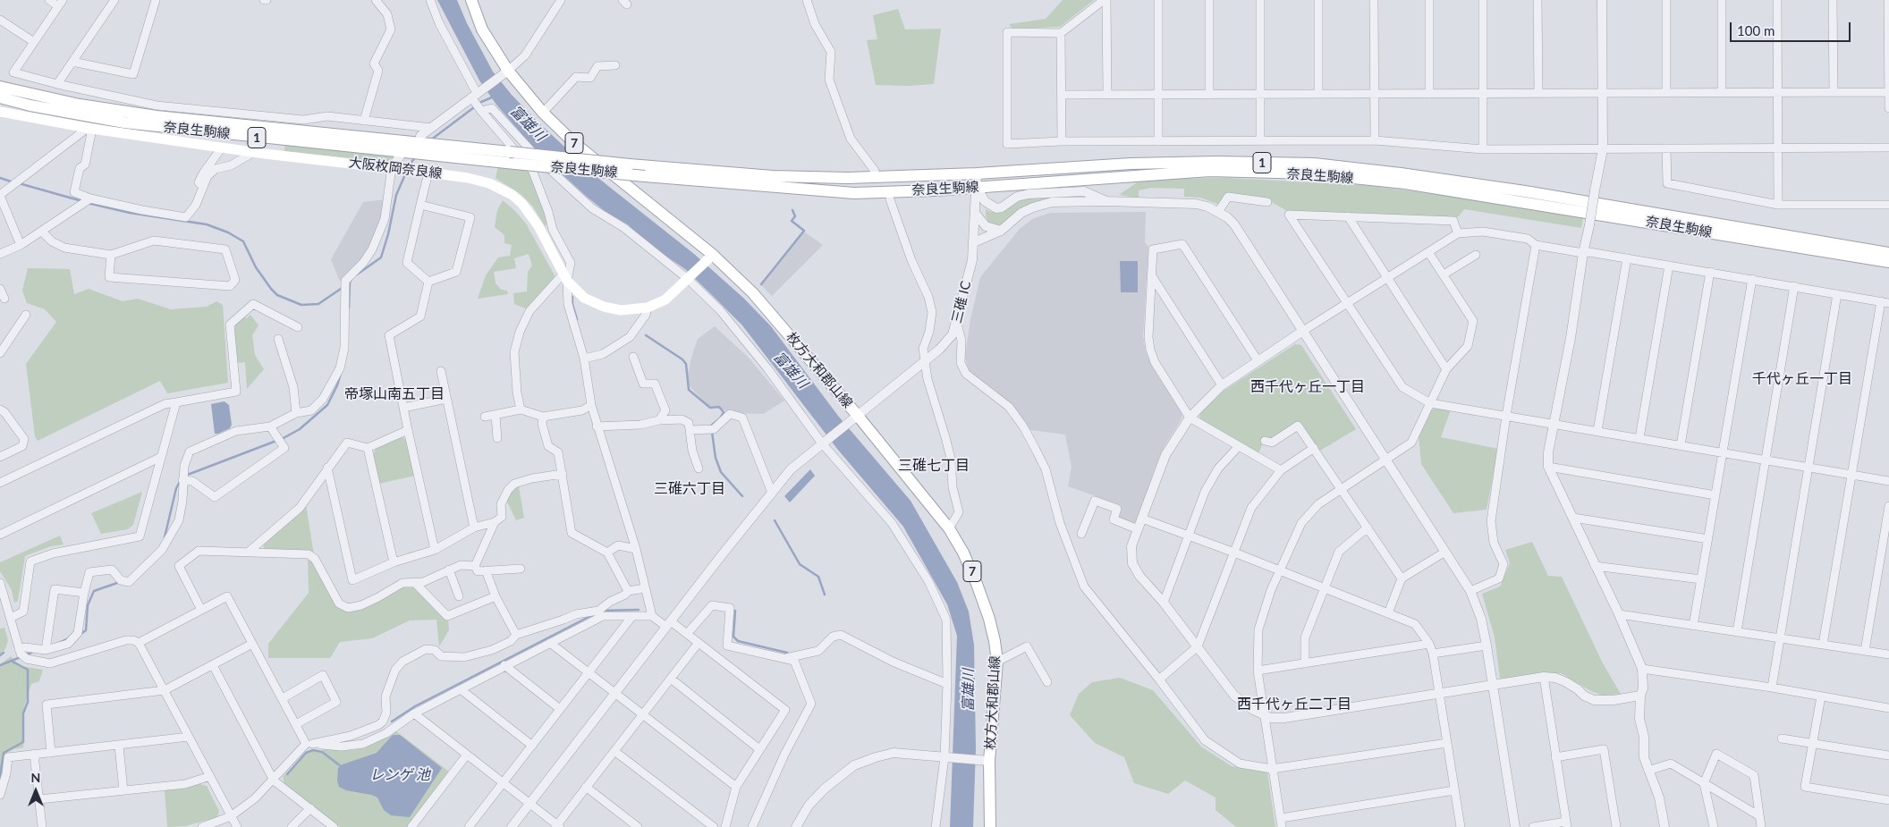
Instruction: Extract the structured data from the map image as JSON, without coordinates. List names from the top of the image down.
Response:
{
  "streets": {
    "main road": [
      "奈良生駒線",
      "1",
      "7",
      "大阪枚岡奈良線",
      "枚方大和郡山線"
    ],
    "street": ["三碓 IC"]
  },
  "crossings": [
    ["奈良生駒線", "三碓 IC"],
    ["大阪枚岡奈良線", "枚方大和郡山線"],
    ["三碓 IC", "枚方大和郡山線"]
  ],
  "districts": [
    "千代ヶ丘一丁目",
    "西千代ヶ丘一丁目",
    "帝塚山南五丁目",
    "三碓七丁目",
    "三碓六丁目",
    "西千代ヶ丘二丁目"
  ],
  "water": ["富雄川", "レンゲ 池"],
  "scale_bar": "100 m",
  "north": "top"
}
